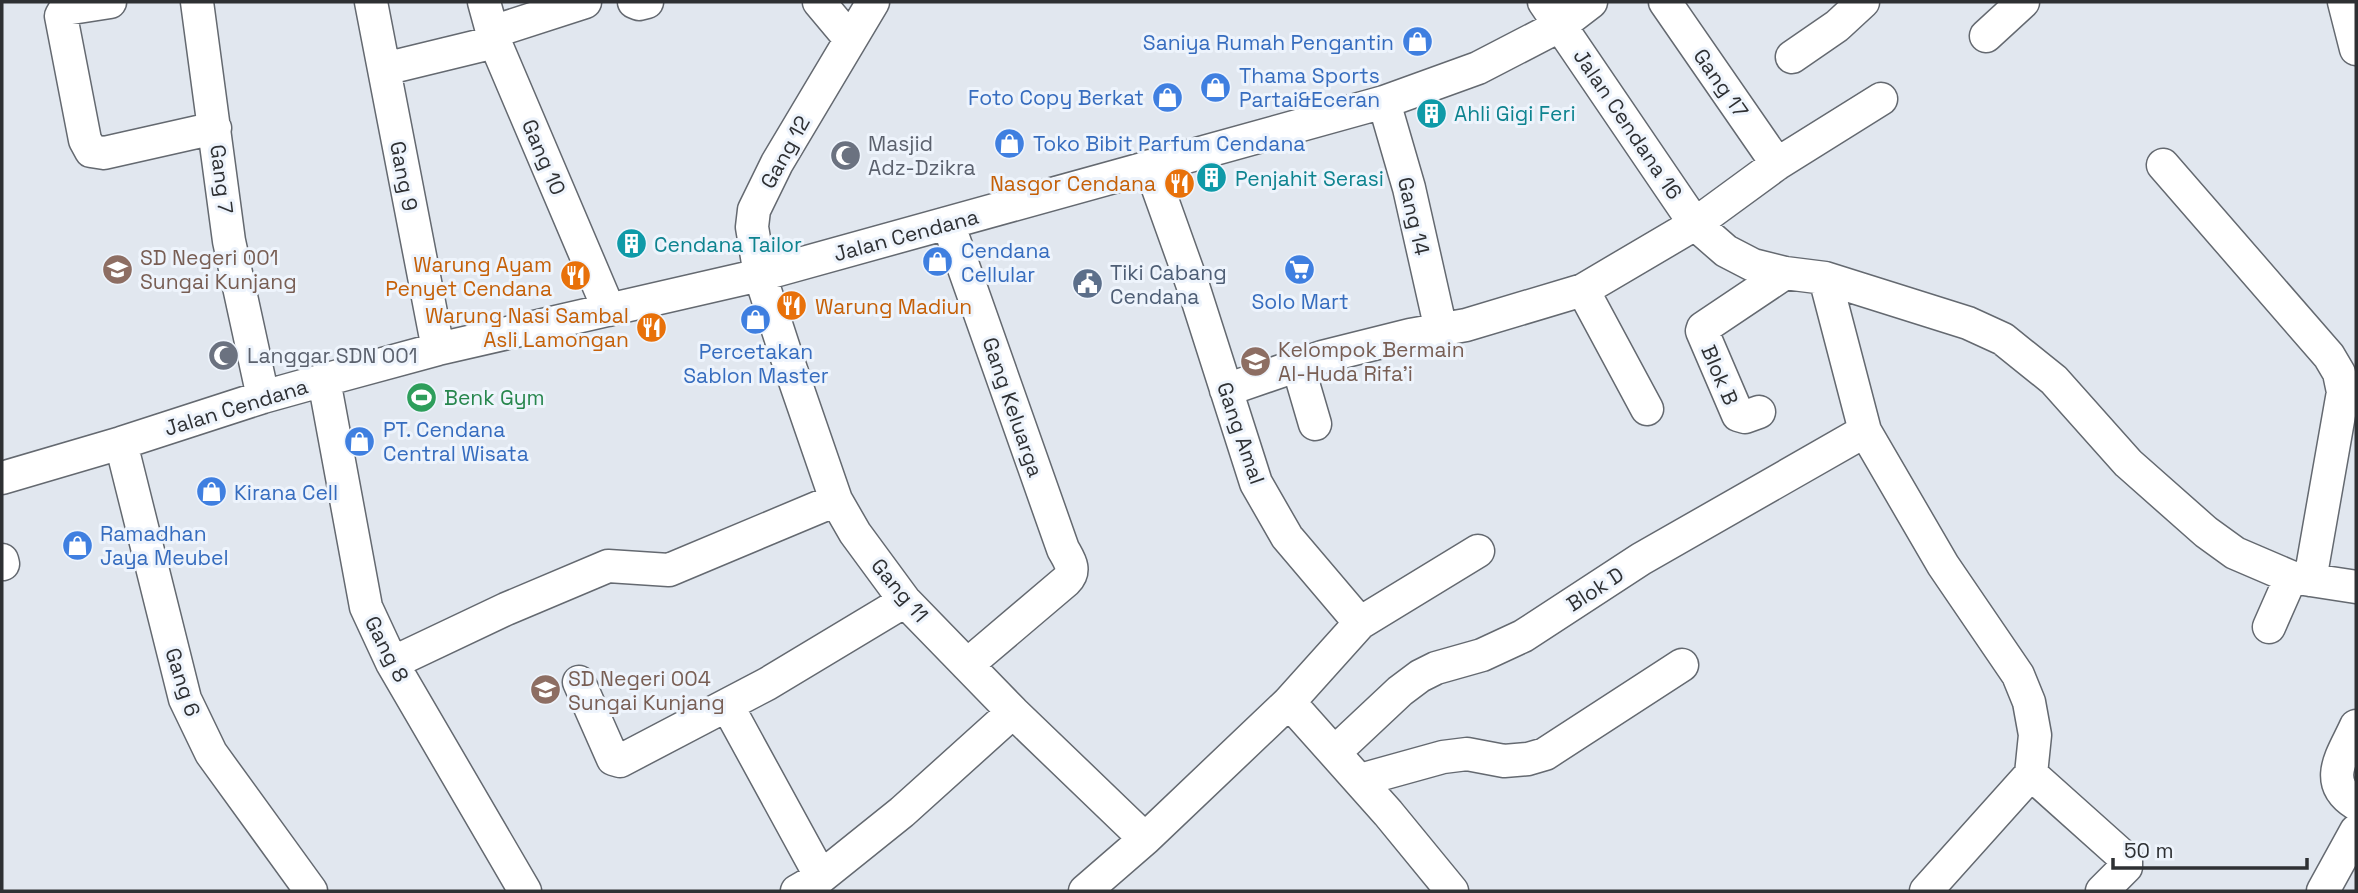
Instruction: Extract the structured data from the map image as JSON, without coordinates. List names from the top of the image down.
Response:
{
  "streets": {
    "street": [
      "Gang 17",
      "Jalan Cendana 16",
      "Gang 12",
      "Gang 10",
      "Gang 9",
      "Gang 7",
      "Gang 14",
      "Jalan Cendana",
      "Blok B",
      "Gang Keluarga",
      "Gang Amal",
      "Blok D",
      "Gang 11",
      "Gang 8",
      "Gang 6"
    ]
  },
  "crossings": [
    ["Jalan Cendana 16", "Jalan Cendana"],
    ["Jalan Cendana 16", "Blok B"],
    ["Gang 12", "Jalan Cendana"],
    ["Gang 12", "Gang 11"],
    ["Gang 10", "Jalan Cendana"],
    ["Gang 9", "Jalan Cendana"],
    ["Gang 7", "Jalan Cendana"],
    ["Gang 14", "Jalan Cendana"],
    ["Jalan Cendana", "Gang Keluarga"],
    ["Jalan Cendana", "Gang Amal"],
    ["Jalan Cendana", "Gang 11"],
    ["Jalan Cendana", "Gang 8"],
    ["Jalan Cendana", "Gang 6"],
    ["Gang Keluarga", "Gang 11"]
  ],
  "places": {
    "shop": [
      "Saniya Rumah Pengantin",
      "Thama Sports Partai&Eceran",
      "Foto Copy Berkat",
      "Toko Bibit Parfum Cendana",
      "Cendana Cellular",
      "Percetakan Sablon Master",
      "PT. Cendana Central Wisata",
      "Kirana Cell",
      "Ramadhan Jaya Meubel"
    ],
    "building": ["Ahli Gigi Feri", "Penjahit Serasi", "Cendana Tailor"],
    "mosque": ["Masjid Adz-Dzikra", "Langgar SDN 001"],
    "restaurant": [
      "Nasgor Cendana",
      "Warung Ayam Penyet Cendana",
      "Warung Madiun",
      "Warung Nasi Sambal Asli Lamongan"
    ],
    "school or university": ["SD Negeri 001 Sungai Kunjang", "Kelompok Bermain Al-Huda Rifa'i", "SD Negeri 004 Sungai Kunjang"],
    "supermarket": ["Solo Mart"],
    "public building": ["Tiki Cabang Cendana"],
    "sports": ["Benk Gym"]
  },
  "scale_bar": "50 m"
}
